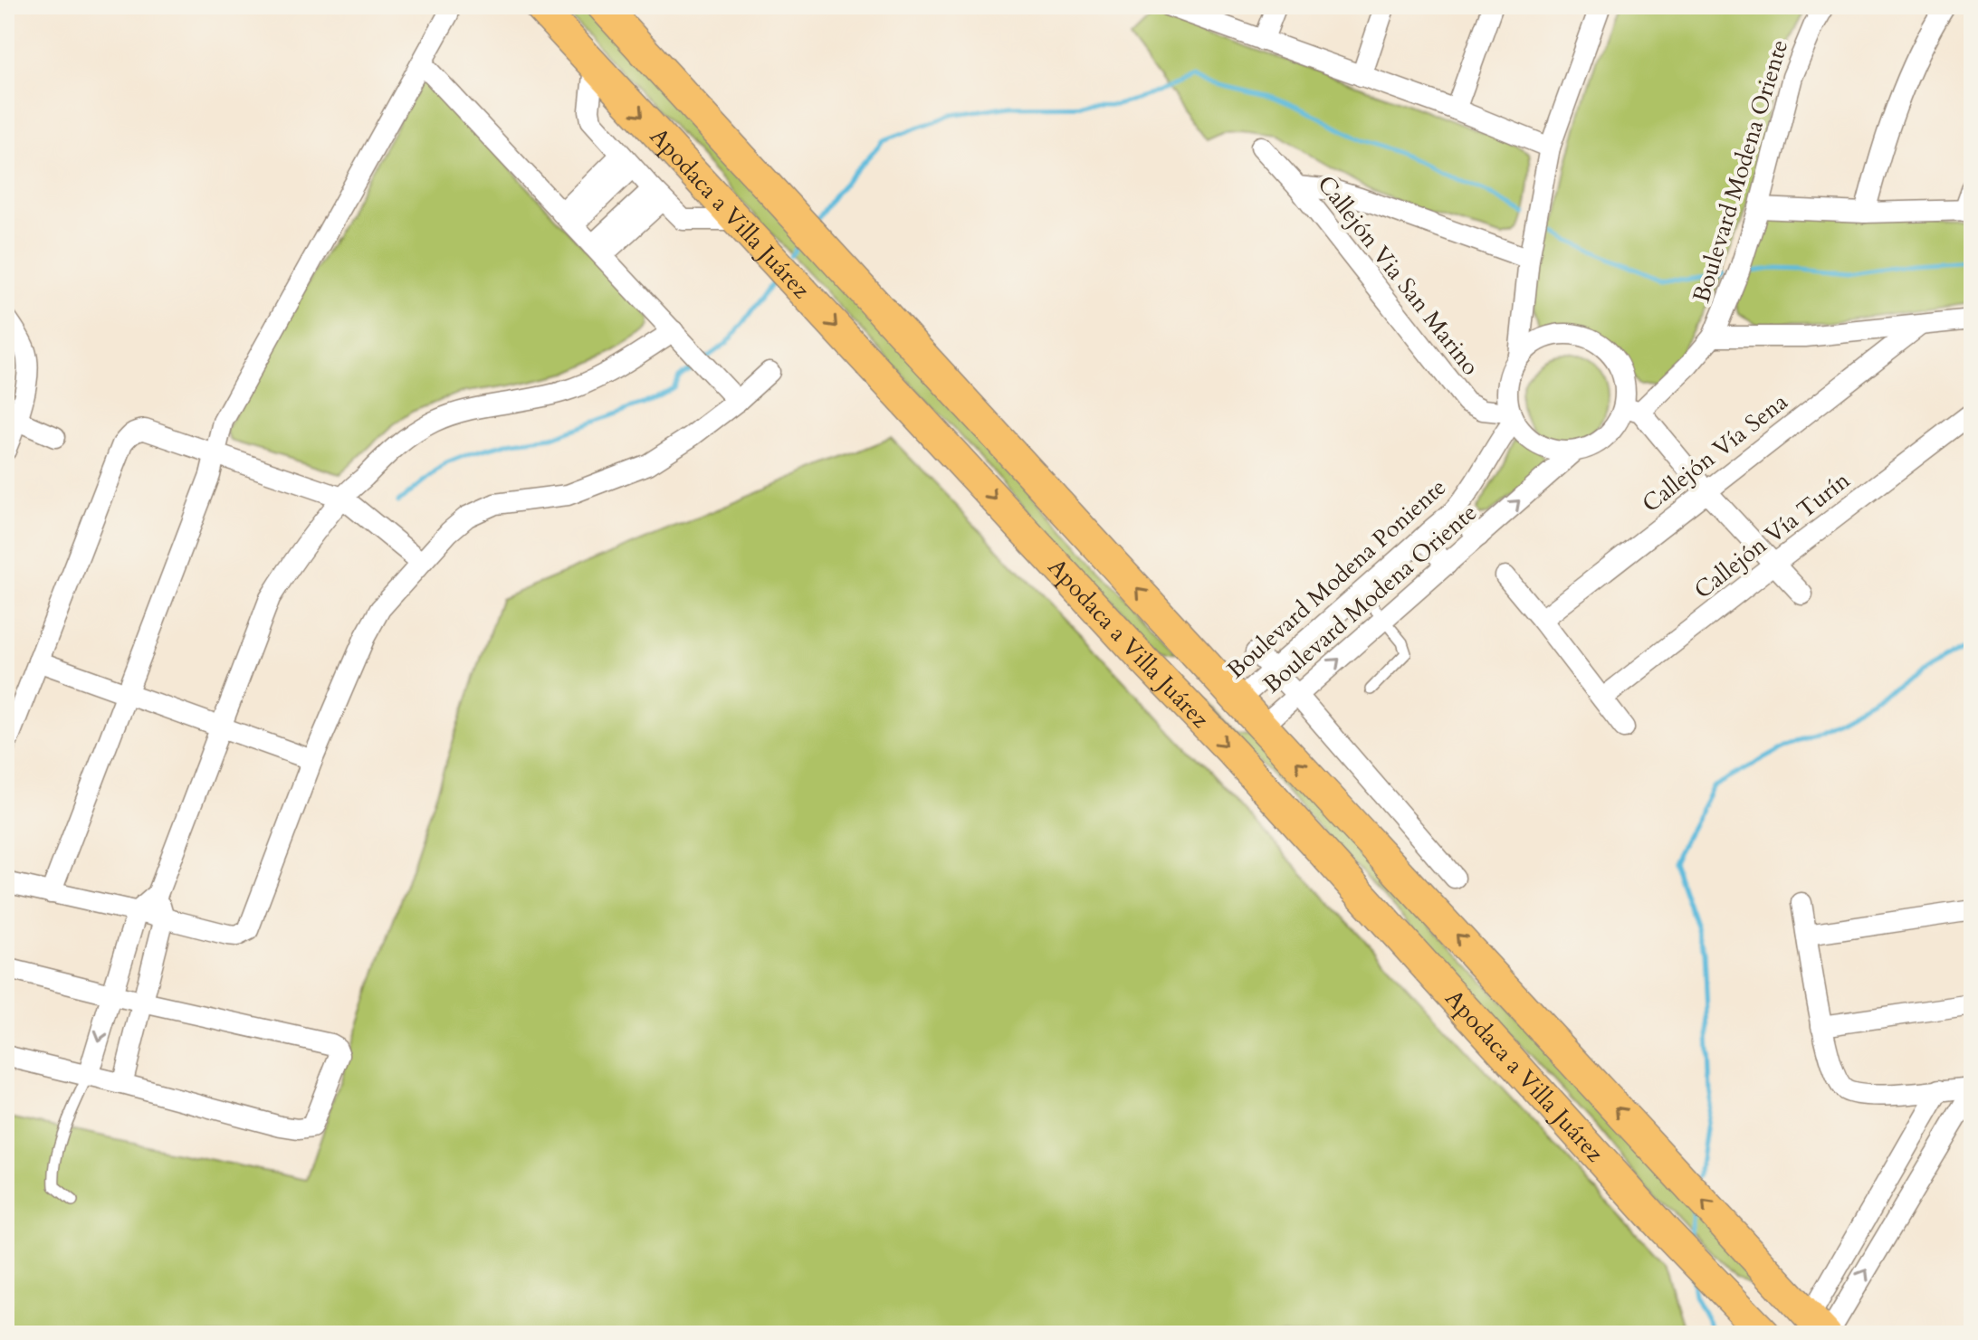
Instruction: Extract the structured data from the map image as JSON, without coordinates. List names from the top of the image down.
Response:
{
  "streets": {
    "main road": ["Apodaca a Villa Juárez"],
    "street": [
      "Boulevard Modena Oriente",
      "Callejón Via San Marino",
      "Callejón Vía Sena",
      "Callejón Vía Turín",
      "Boulevard Modena Poniente"
    ]
  },
  "crossings": [
    ["Boulevard Modena Oriente", "Apodaca a Villa Juárez"],
    ["Boulevard Modena Oriente", "Callejón Via San Marino"],
    ["Boulevard Modena Oriente", "Boulevard Modena Poniente"],
    ["Apodaca a Villa Juárez", "Boulevard Modena Poniente"],
    ["Callejón Via San Marino", "Boulevard Modena Poniente"]
  ]
}
